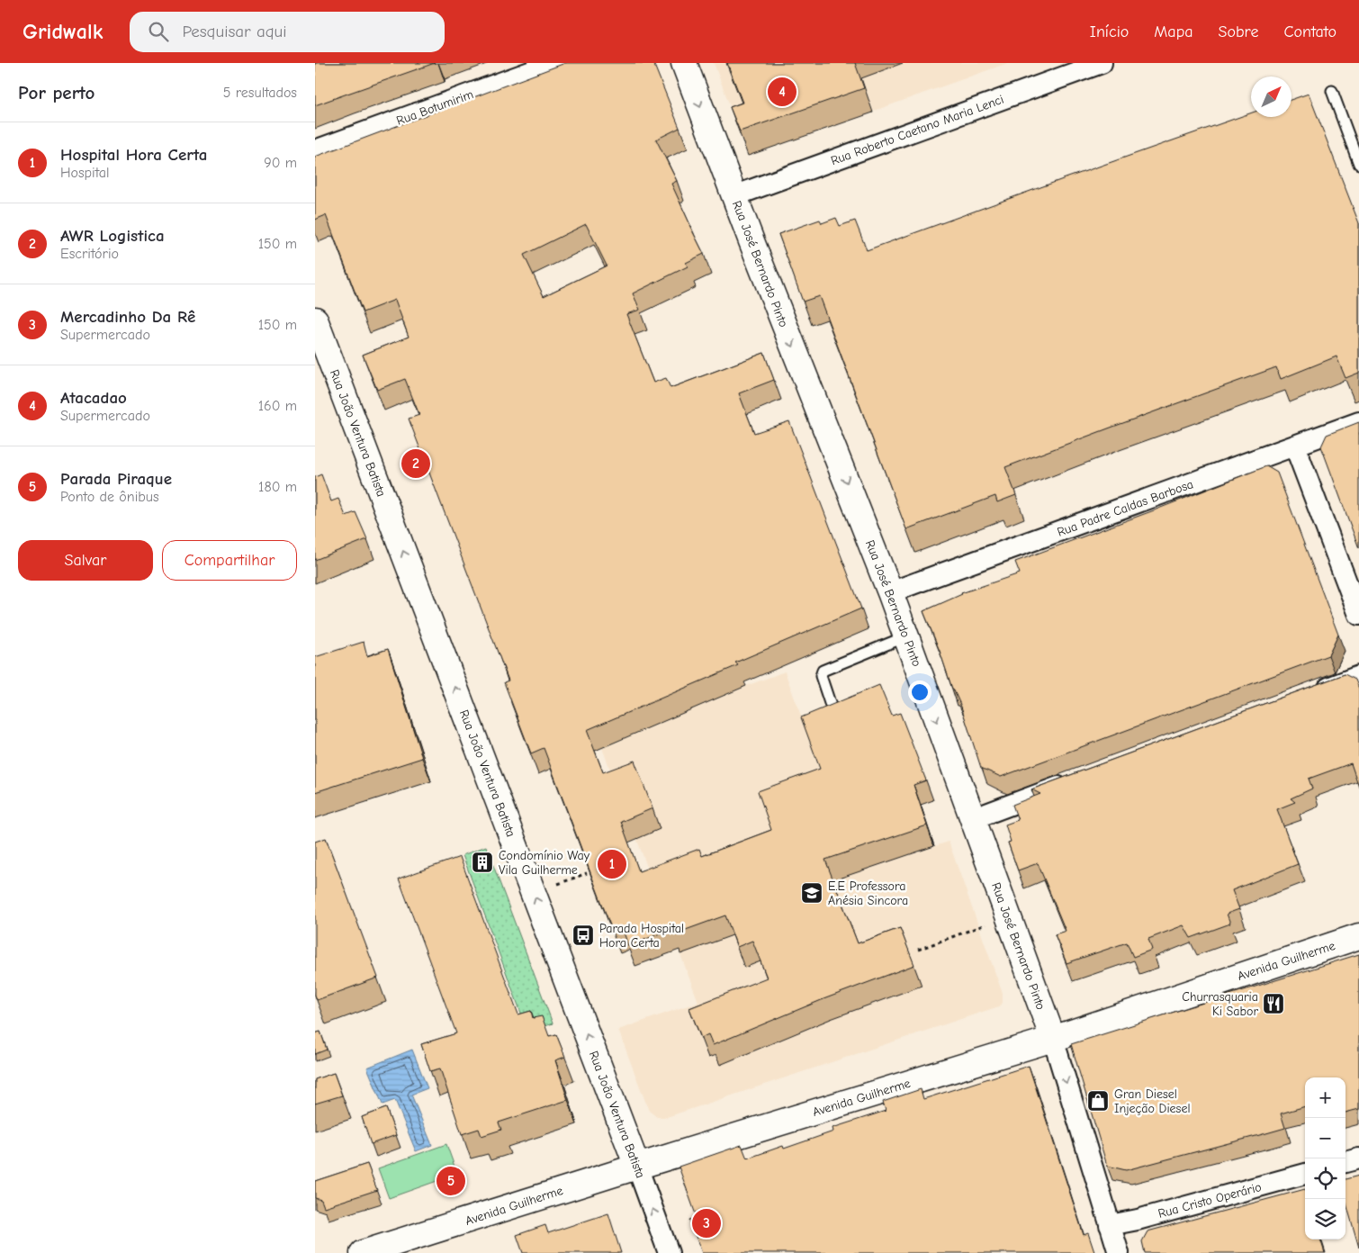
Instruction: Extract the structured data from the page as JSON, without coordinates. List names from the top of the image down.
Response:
{
  "streets": {
    "street": [
      "Rua Botumirim",
      "Rua Roberto Caetano Maria Lenci",
      "Rua José Bernardo Pinto",
      "Rua João Ventura Batista",
      "Rua Padre Caldas Barbosa",
      "Avenida Guilherme",
      "Rua Cristo Operário"
    ]
  },
  "crossings": [
    ["Rua Roberto Caetano Maria Lenci", "Rua José Bernardo Pinto"],
    ["Rua José Bernardo Pinto", "Rua Padre Caldas Barbosa"],
    ["Rua José Bernardo Pinto", "Avenida Guilherme"],
    ["Rua José Bernardo Pinto", "Rua Cristo Operário"],
    ["Rua João Ventura Batista", "Avenida Guilherme"]
  ],
  "one_way": ["Rua José Bernardo Pinto", "Rua João Ventura Batista"],
  "places": {
    "building": ["Condomínio Way Vila Guilherme"],
    "school or university": ["E.E Professora Anésia Sincora"],
    "bus stop": ["Parada Hospital Hora Certa"],
    "restaurant": ["Churrasquaria Ki Sabor"],
    "shop": ["Gran Diesel Injeção Diesel"]
  },
  "north": "top right",
  "page": {
    "header": "Gridwalk",
    "search": "Pesquisar aqui",
    "nav": [
      "Início",
      "Mapa",
      "Sobre",
      "Contato"
    ],
    "heading": ["Por perto", "5 resultados"],
    "pins": [
      "4",
      "2",
      "1",
      "5",
      "3"
    ],
    "list": [
      {
        "mark": "1",
        "name": "Hospital Hora Certa",
        "note": "Hospital",
        "value": "90 m"
      },
      {
        "mark": "2",
        "name": "AWR Logistica",
        "note": "Escritório",
        "value": "150 m"
      },
      {
        "mark": "3",
        "name": "Mercadinho Da Rê",
        "note": "Supermercado",
        "value": "150 m"
      },
      {
        "mark": "4",
        "name": "Atacadao",
        "note": "Supermercado",
        "value": "160 m"
      },
      {
        "mark": "5",
        "name": "Parada Piraque",
        "note": "Ponto de ônibus",
        "value": "180 m"
      }
    ],
    "buttons": ["Salvar", "Compartilhar"],
    "map_buttons": ["+", "−"]
  }
}
